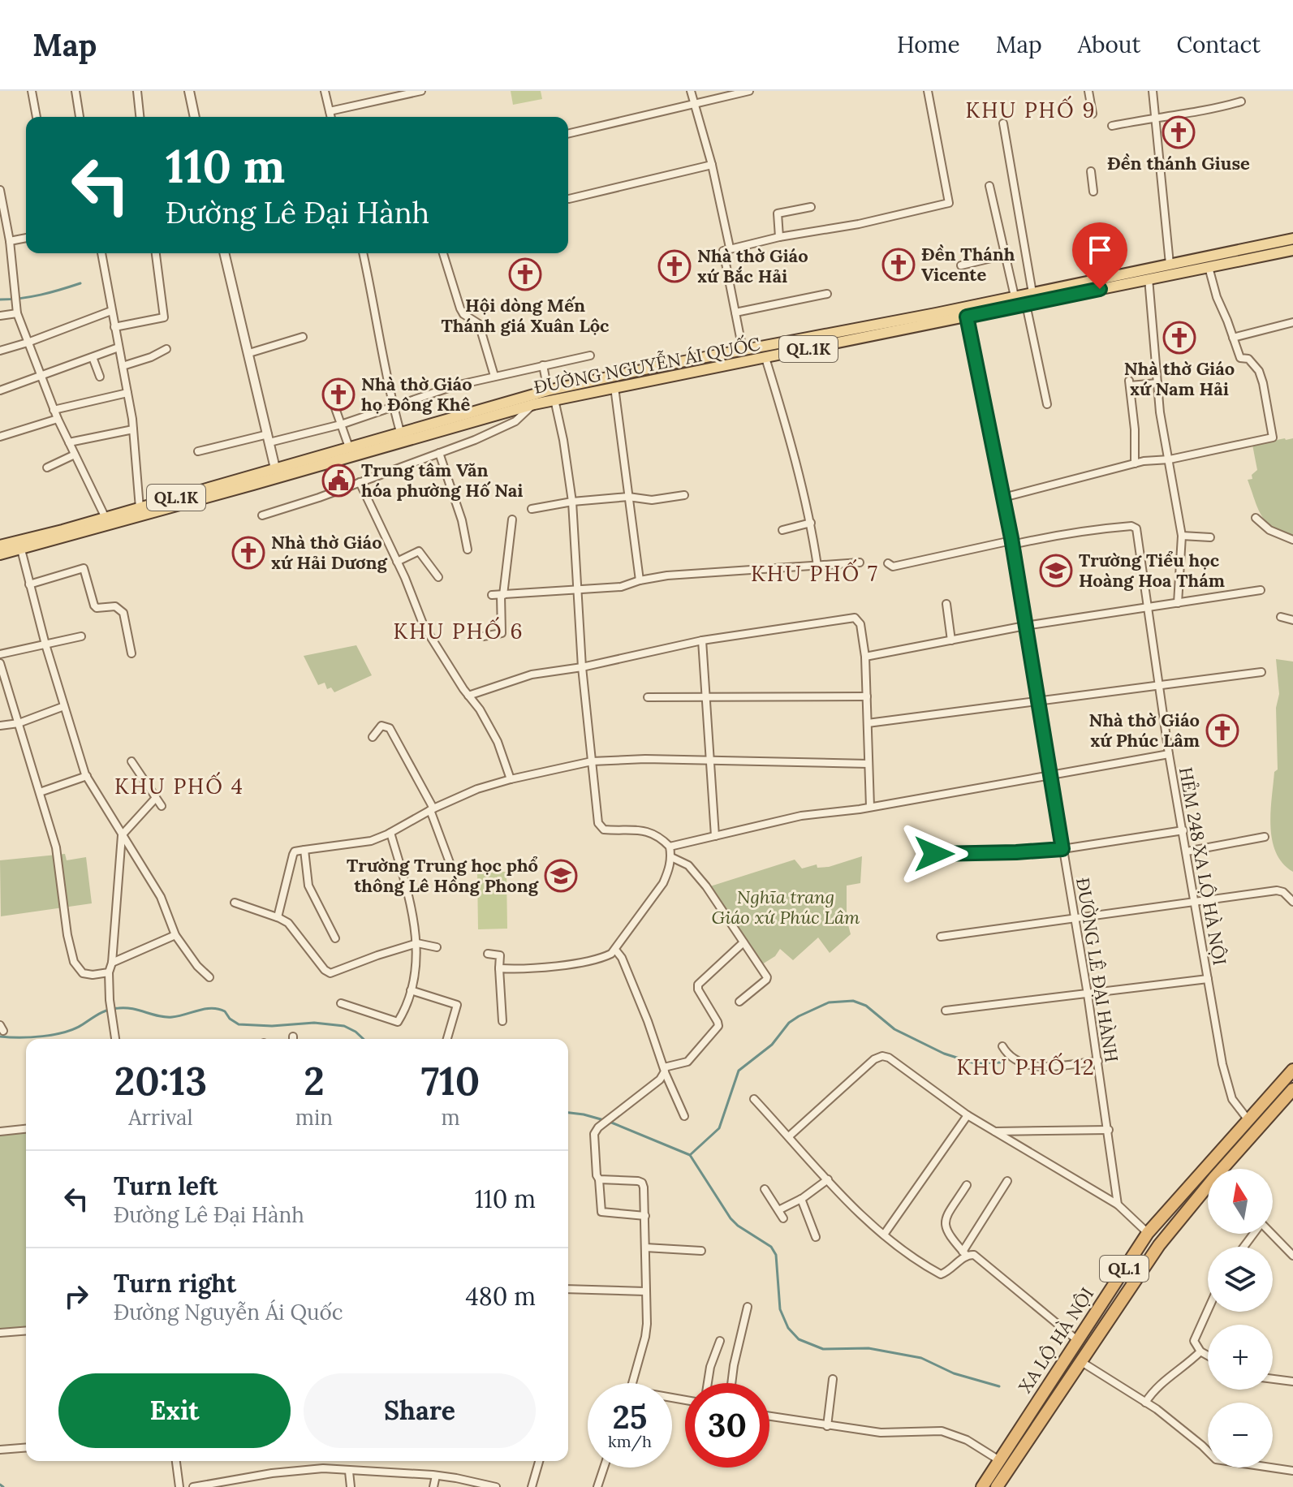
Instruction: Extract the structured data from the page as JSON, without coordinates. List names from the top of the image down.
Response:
{
  "streets": {
    "highway": ["QL.1", "XA LỘ HÀ NỘI"],
    "main road": ["QL.1K", "ĐƯỜNG NGUYỄN ÁI QUỐC"],
    "street": ["HẺM 248 XA LỘ HÀ NỘI", "ĐƯỜNG LÊ ĐẠI HÀNH"]
  },
  "crossings": [
    ["QL.1K", "ĐƯỜNG NGUYỄN ÁI QUỐC"],
    ["ĐƯỜNG NGUYỄN ÁI QUỐC", "ĐƯỜNG LÊ ĐẠI HÀNH"],
    ["HẺM 248 XA LỘ HÀ NỘI", "ĐƯỜNG LÊ ĐẠI HÀNH"],
    ["HẺM 248 XA LỘ HÀ NỘI", "XA LỘ HÀ NỘI"]
  ],
  "districts": [
    "KHU PHỐ 9",
    "KHU PHỐ 7",
    "KHU PHỐ 6",
    "KHU PHỐ 4",
    "KHU PHỐ 12"
  ],
  "parks": ["Nghĩa trang Giáo xứ Phúc Lâm"],
  "places": {
    "church": [
      "Đền thánh Giuse",
      "Đền Thánh Vicente",
      "Nhà thờ Giáo xứ Bắc Hải",
      "Hội dòng Mến Thánh giá Xuân Lộc",
      "Nhà thờ Giáo xứ Nam Hải",
      "Nhà thờ Giáo họ Đông Khê",
      "Nhà thờ Giáo xứ Hải Dương",
      "Nhà thờ Giáo xứ Phúc Lâm"
    ],
    "public building": ["Trung tâm Văn hóa phường Hố Nai"],
    "school or university": ["Trường Tiểu học Hoàng Hoa Thám", "Trường Trung học phổ thông Lê Hồng Phong"]
  },
  "north": "top",
  "page": {
    "header": "Map",
    "nav": [
      "Home",
      "Map",
      "About",
      "Contact"
    ],
    "turn": ["110 m", "Đường Lê Đại Hành"],
    "eta": [
      "20:13",
      "Arrival",
      "2",
      "min",
      "710",
      "m"
    ],
    "list": [
      {
        "name": "Turn left",
        "note": "Đường Lê Đại Hành",
        "value": "110 m"
      },
      {
        "name": "Turn right",
        "note": "Đường Nguyễn Ái Quốc",
        "value": "480 m"
      }
    ],
    "map_buttons": ["+", "−"],
    "buttons": ["Exit", "Share"],
    "speed": "25 km/h",
    "limit": "30"
  }
}
